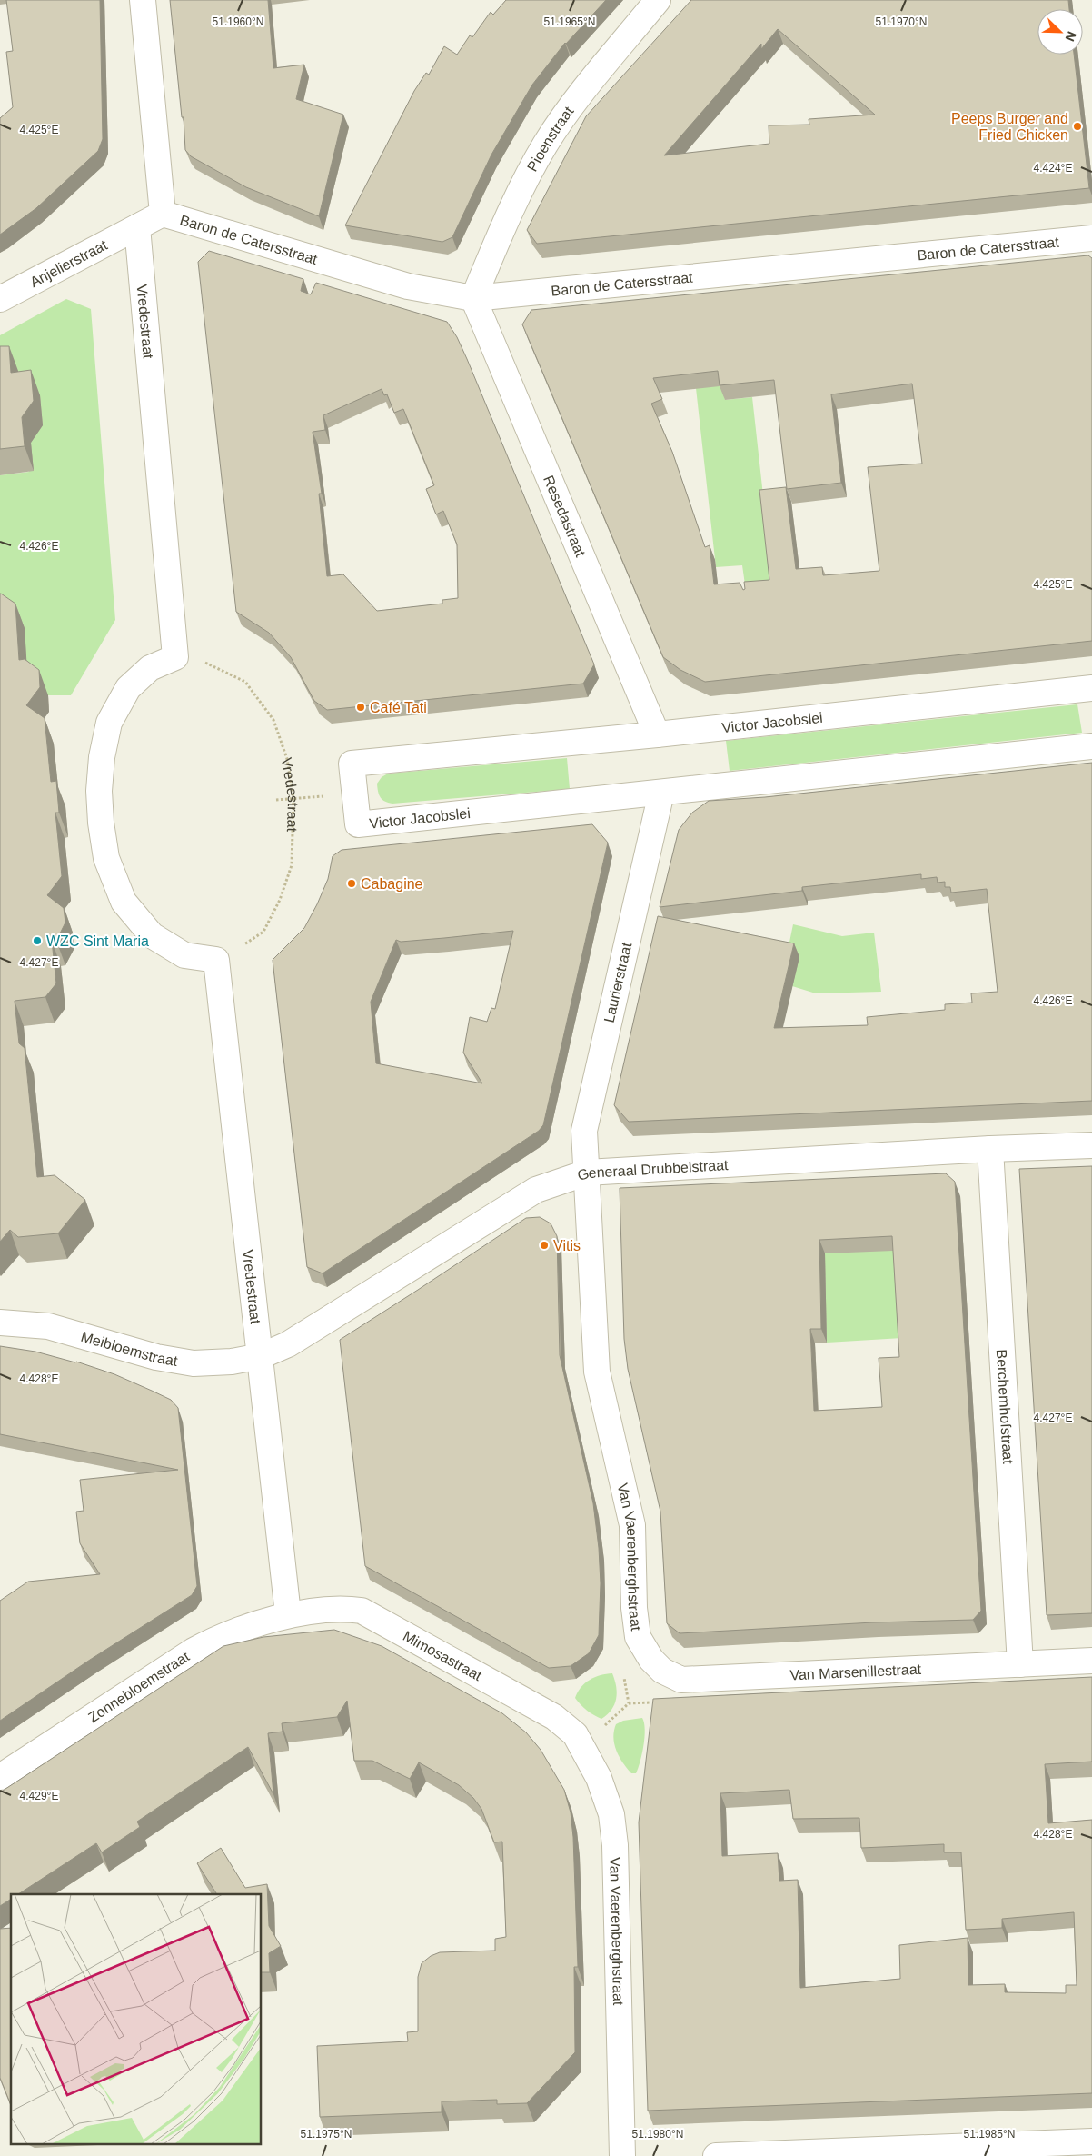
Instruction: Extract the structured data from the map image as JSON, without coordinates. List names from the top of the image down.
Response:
{
  "streets": {
    "street": [
      "Pioenstraat",
      "Baron de Catersstraat",
      "Anjelierstraat",
      "Vredestraat",
      "Resedastraat",
      "Victor Jacobslei",
      "Laurierstraat",
      "Generaal Drubbelstraat",
      "Meibloemstraat",
      "Berchemhofstraat",
      "Van Vaerenberghstraat",
      "Mimosastraat",
      "Van Marsenillestraat",
      "Zonnebloemstraat"
    ]
  },
  "crossings": [
    ["Pioenstraat", "Baron de Catersstraat"],
    ["Pioenstraat", "Resedastraat"],
    ["Baron de Catersstraat", "Resedastraat"],
    ["Anjelierstraat", "Vredestraat"],
    ["Vredestraat", "Generaal Drubbelstraat"],
    ["Vredestraat", "Meibloemstraat"],
    ["Vredestraat", "Mimosastraat"],
    ["Vredestraat", "Zonnebloemstraat"],
    ["Resedastraat", "Victor Jacobslei"],
    ["Victor Jacobslei", "Laurierstraat"],
    ["Laurierstraat", "Generaal Drubbelstraat"],
    ["Laurierstraat", "Van Vaerenberghstraat"],
    ["Generaal Drubbelstraat", "Meibloemstraat"],
    ["Generaal Drubbelstraat", "Berchemhofstraat"],
    ["Generaal Drubbelstraat", "Van Vaerenberghstraat"],
    ["Berchemhofstraat", "Van Marsenillestraat"],
    ["Van Vaerenberghstraat", "Mimosastraat"],
    ["Van Vaerenberghstraat", "Van Marsenillestraat"],
    ["Mimosastraat", "Zonnebloemstraat"]
  ],
  "places": [
    "Peeps Burger and Fried Chicken",
    "Café Tati",
    "Cabagine",
    "WZC Sint Maria",
    "Vitis"
  ],
  "north": "bottom right",
  "coordinates": [
    "51.1960°N",
    "51.1965°N",
    "51.1970°N",
    "4.425°E",
    "4.424°E",
    "4.426°E",
    "4.427°E",
    "4.428°E",
    "4.429°E",
    "51.1975°N",
    "51.1980°N",
    "51.1985°N"
  ]
}
